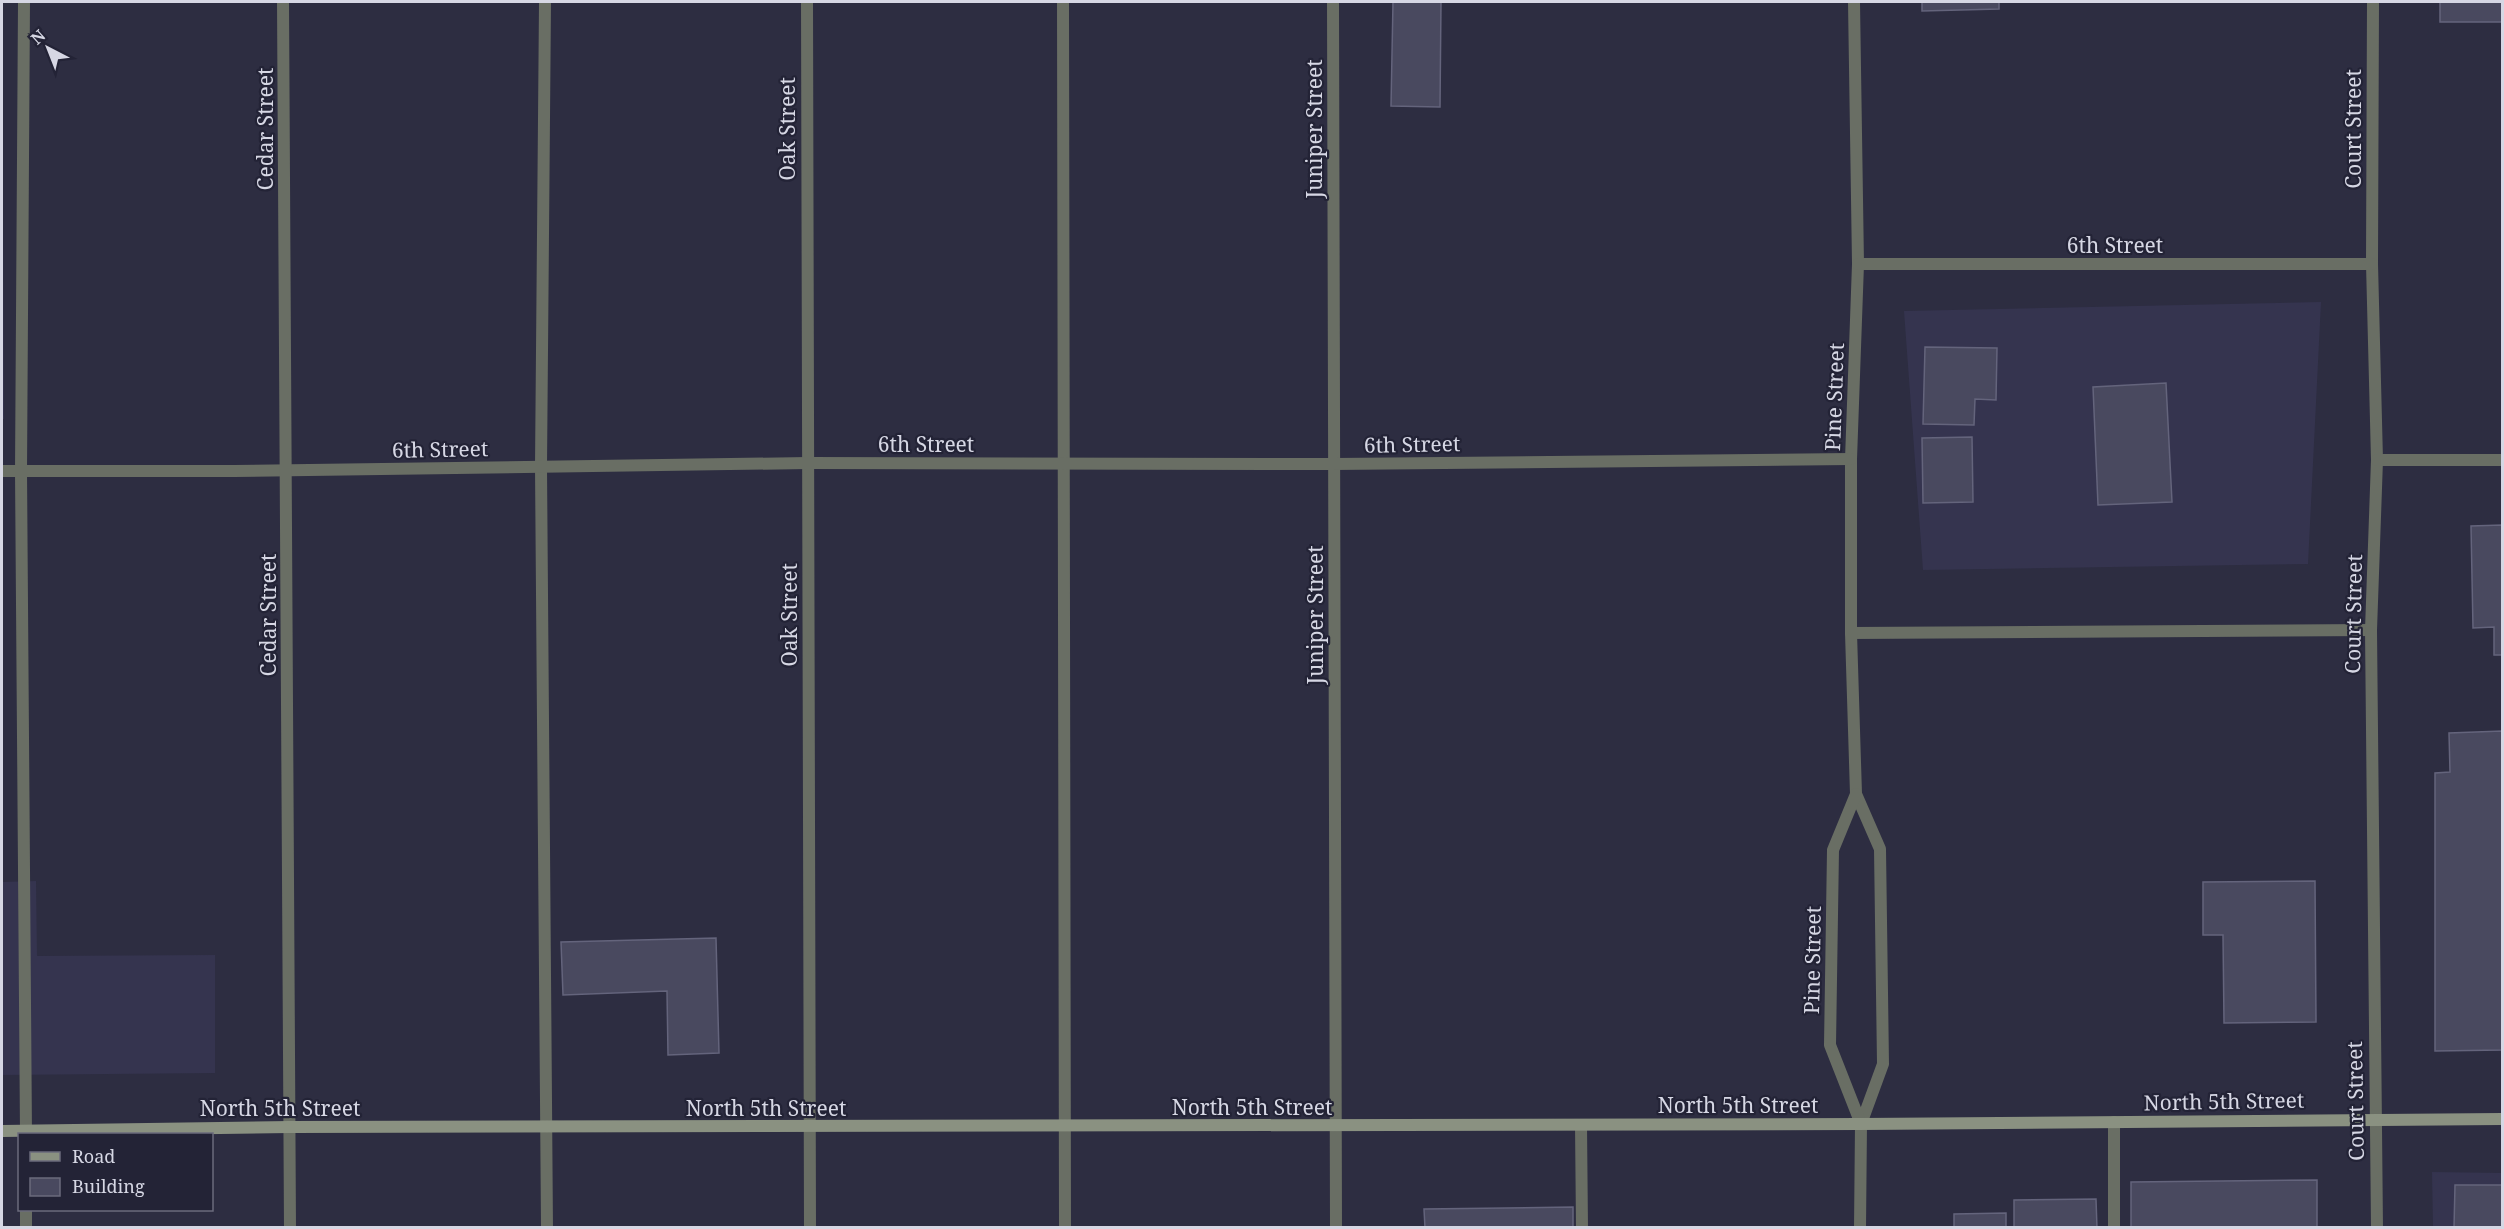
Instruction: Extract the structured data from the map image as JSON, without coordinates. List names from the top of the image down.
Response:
{
  "streets": {
    "main road": ["North 5th Street"],
    "street": [
      "Cedar Street",
      "Oak Street",
      "Juniper Street",
      "Court Street",
      "6th Street",
      "Pine Street"
    ]
  },
  "crossings": [
    ["Cedar Street", "6th Street"],
    ["Cedar Street", "North 5th Street"],
    ["Oak Street", "6th Street"],
    ["Oak Street", "North 5th Street"],
    ["Juniper Street", "6th Street"],
    ["Juniper Street", "North 5th Street"],
    ["Court Street", "6th Street"],
    ["Court Street", "North 5th Street"],
    ["6th Street", "Pine Street"],
    ["Pine Street", "North 5th Street"]
  ],
  "legend": ["Road", "Building"],
  "north": "top left"
}
